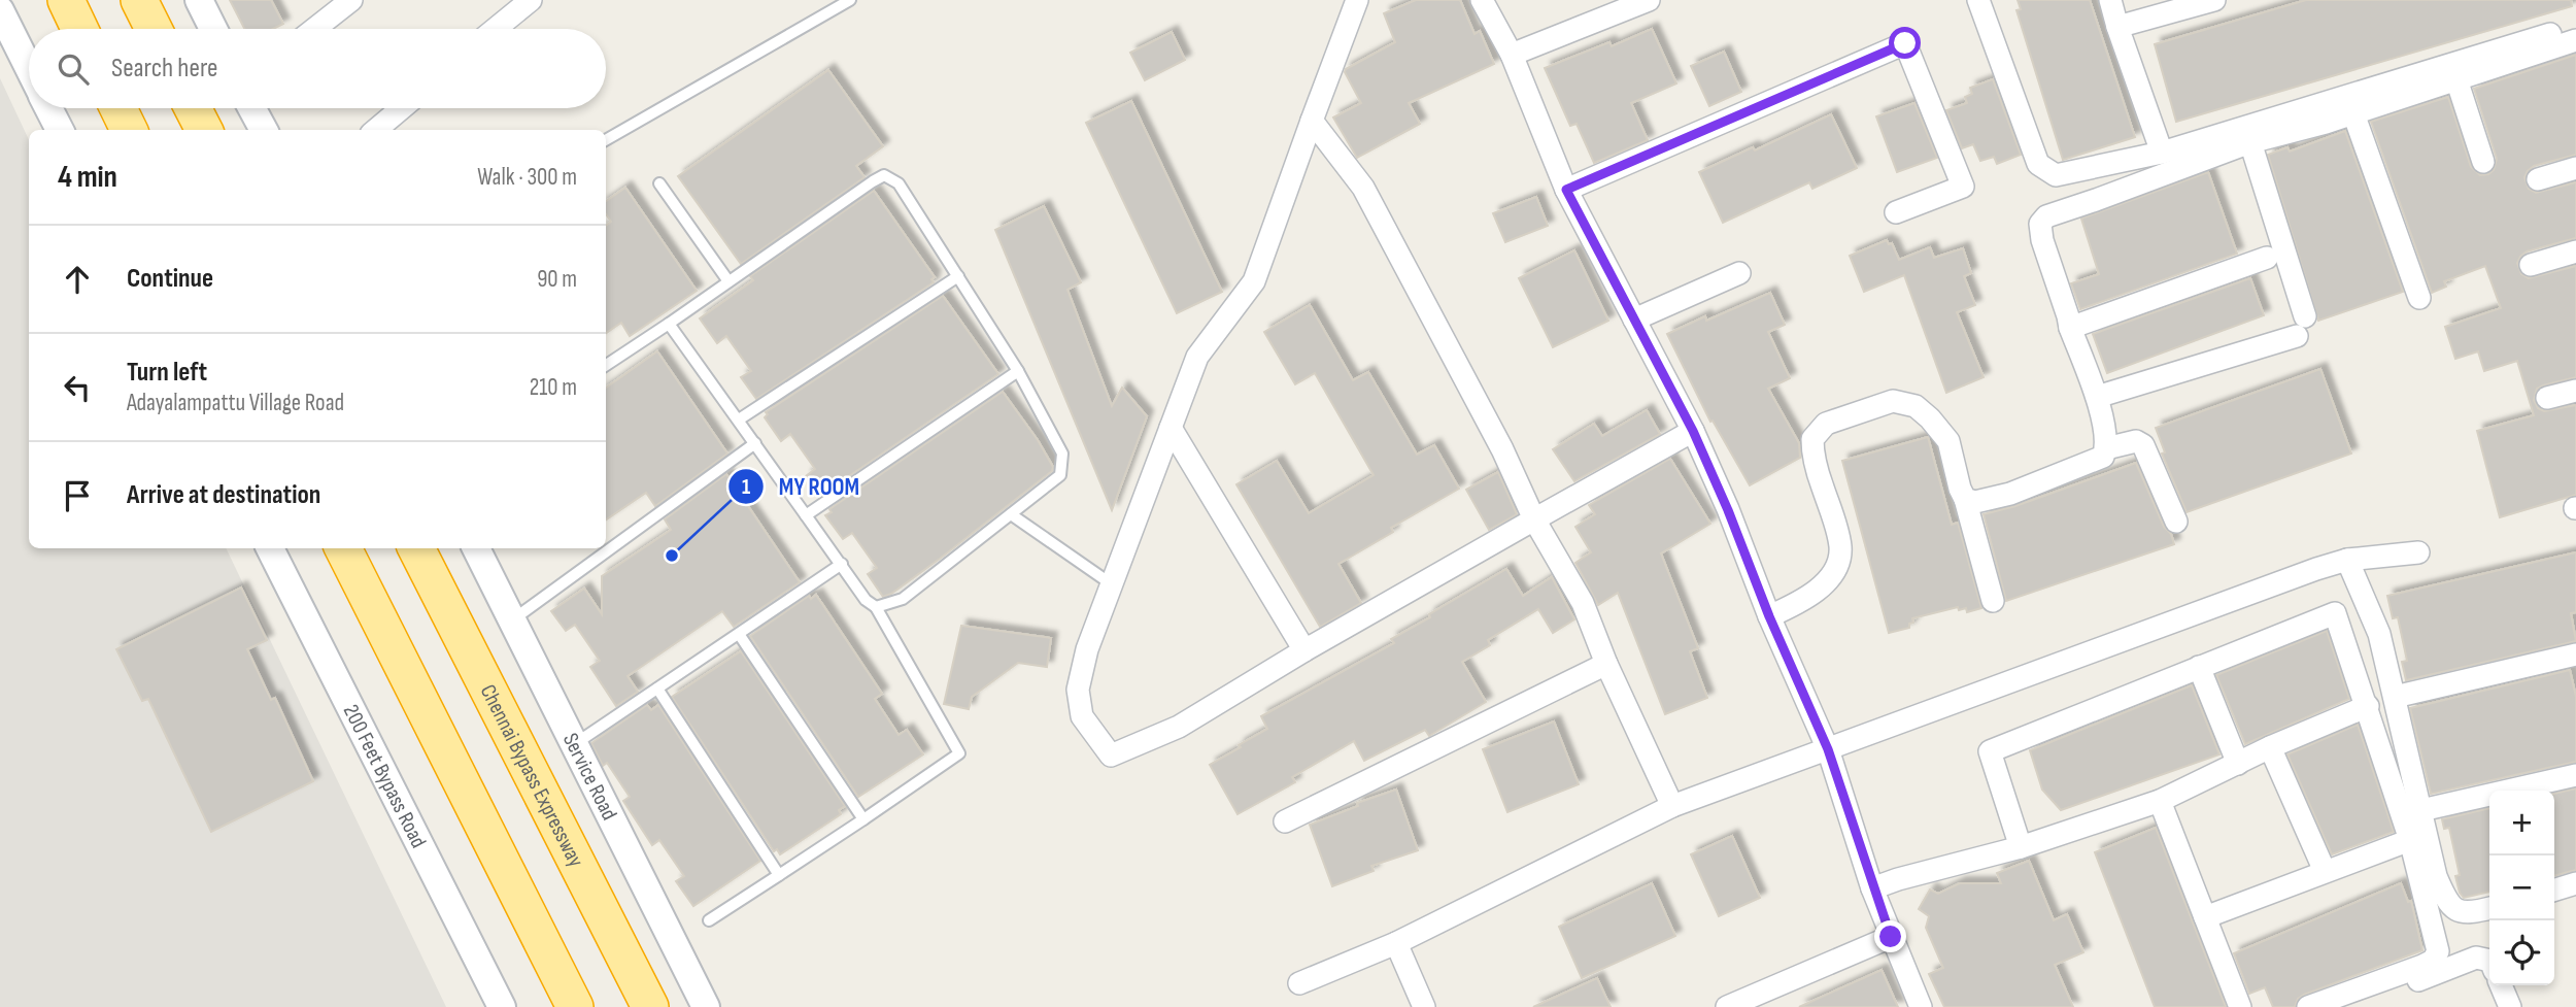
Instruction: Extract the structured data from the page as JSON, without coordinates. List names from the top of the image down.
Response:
{
  "streets": {
    "highway": ["Chennai Bypass Expressway"],
    "street": ["200 Feet Bypass Road", "Service Road"]
  },
  "places": ["MY ROOM"],
  "page": {
    "search": "Search here",
    "heading": ["4 min", "Walk · 300 m"],
    "list": [
      ["Continue", "90 m"],
      ["Turn left", "Adayalampattu Village Road", "210 m"],
      "Arrive at destination"
    ],
    "map_buttons": ["+", "−"]
  }
}
